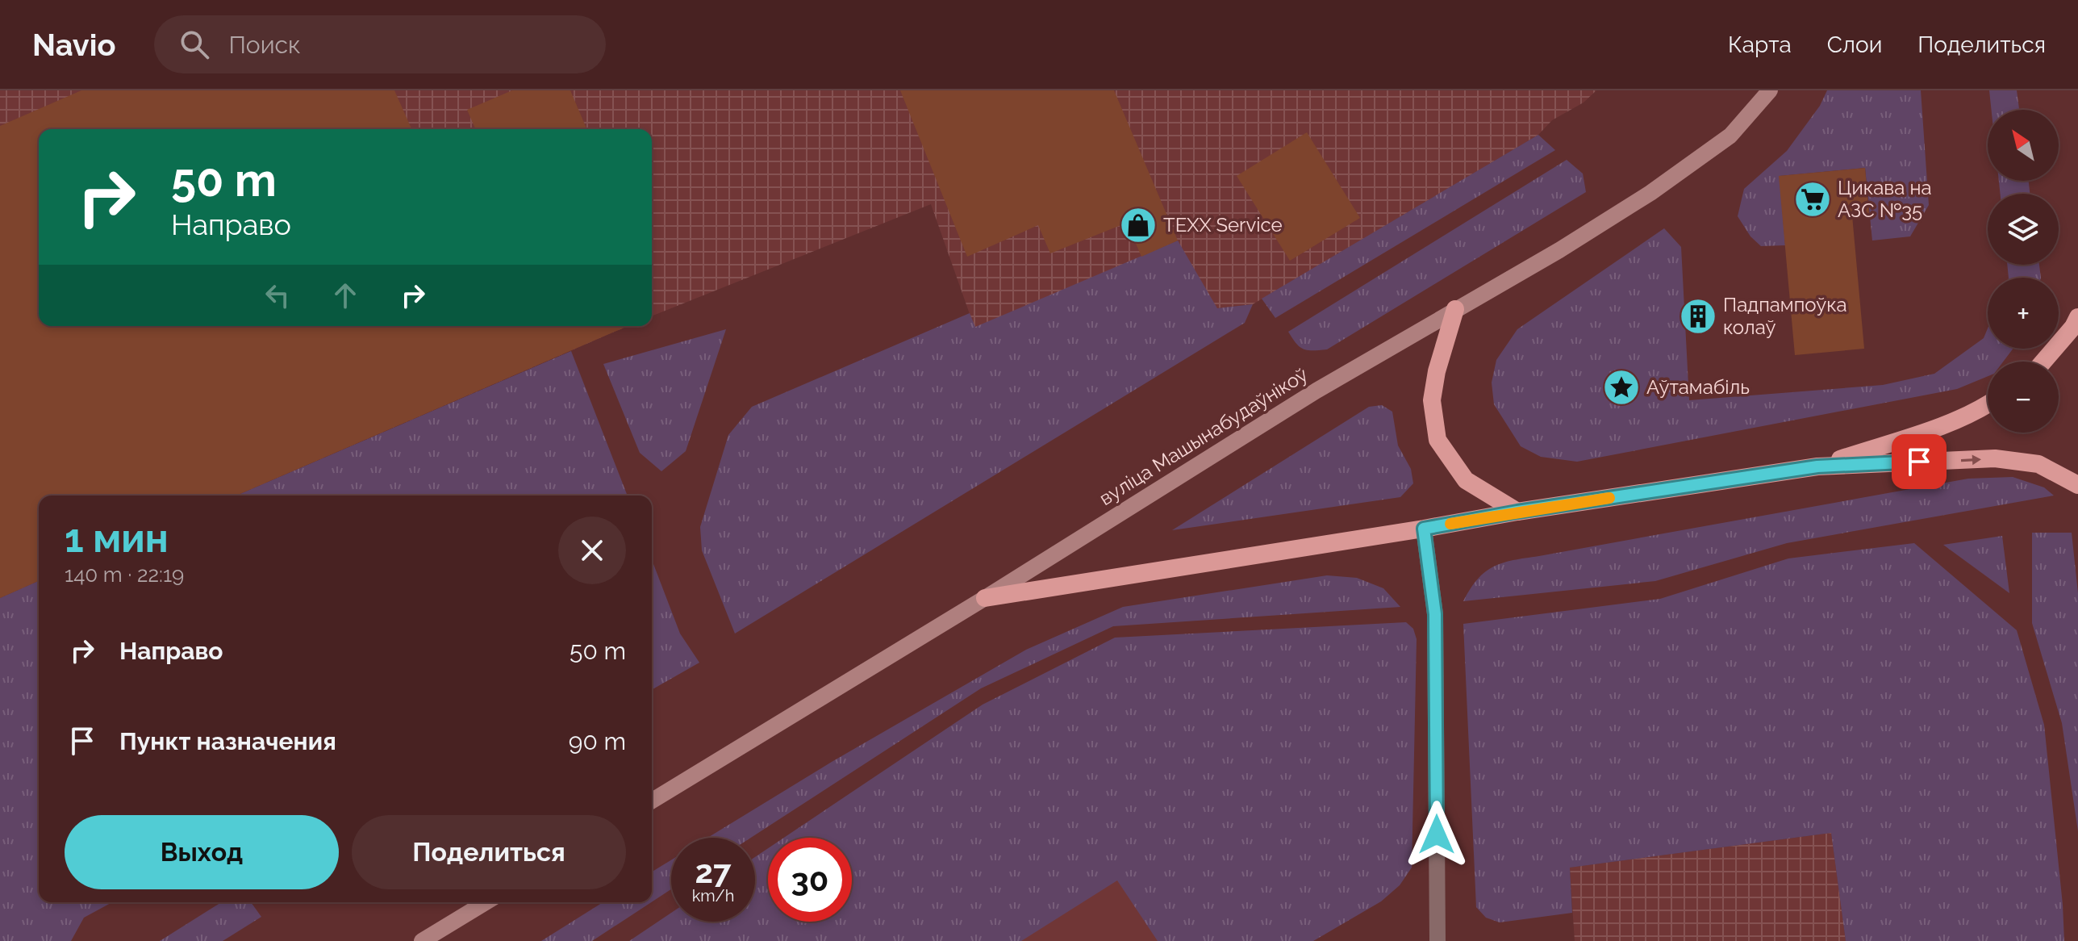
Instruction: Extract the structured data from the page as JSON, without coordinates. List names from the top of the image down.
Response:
{
  "streets": {
    "main road": ["вуліца Машынабудаўнікоў"]
  },
  "places": {
    "supermarket": ["Цикава на АЗС №35"],
    "shop": ["TEXX Service"],
    "building": ["Падпампоўка колаў"],
    "place": ["Аўтамабіль"]
  },
  "north": "top left",
  "page": {
    "header": "Navio",
    "search": "Поиск",
    "nav": ["Карта", "Слои", "Поделиться"],
    "map_buttons": ["+", "−"],
    "turn": ["50 m", "Направо"],
    "heading": ["1 мин", "140 m · 22:19"],
    "list": [
      {
        "name": "Направо",
        "value": "50 m"
      },
      {
        "name": "Пункт назначения",
        "value": "90 m"
      }
    ],
    "buttons": ["Выход", "Поделиться"],
    "speed": "27 km/h",
    "limit": "30"
  }
}
